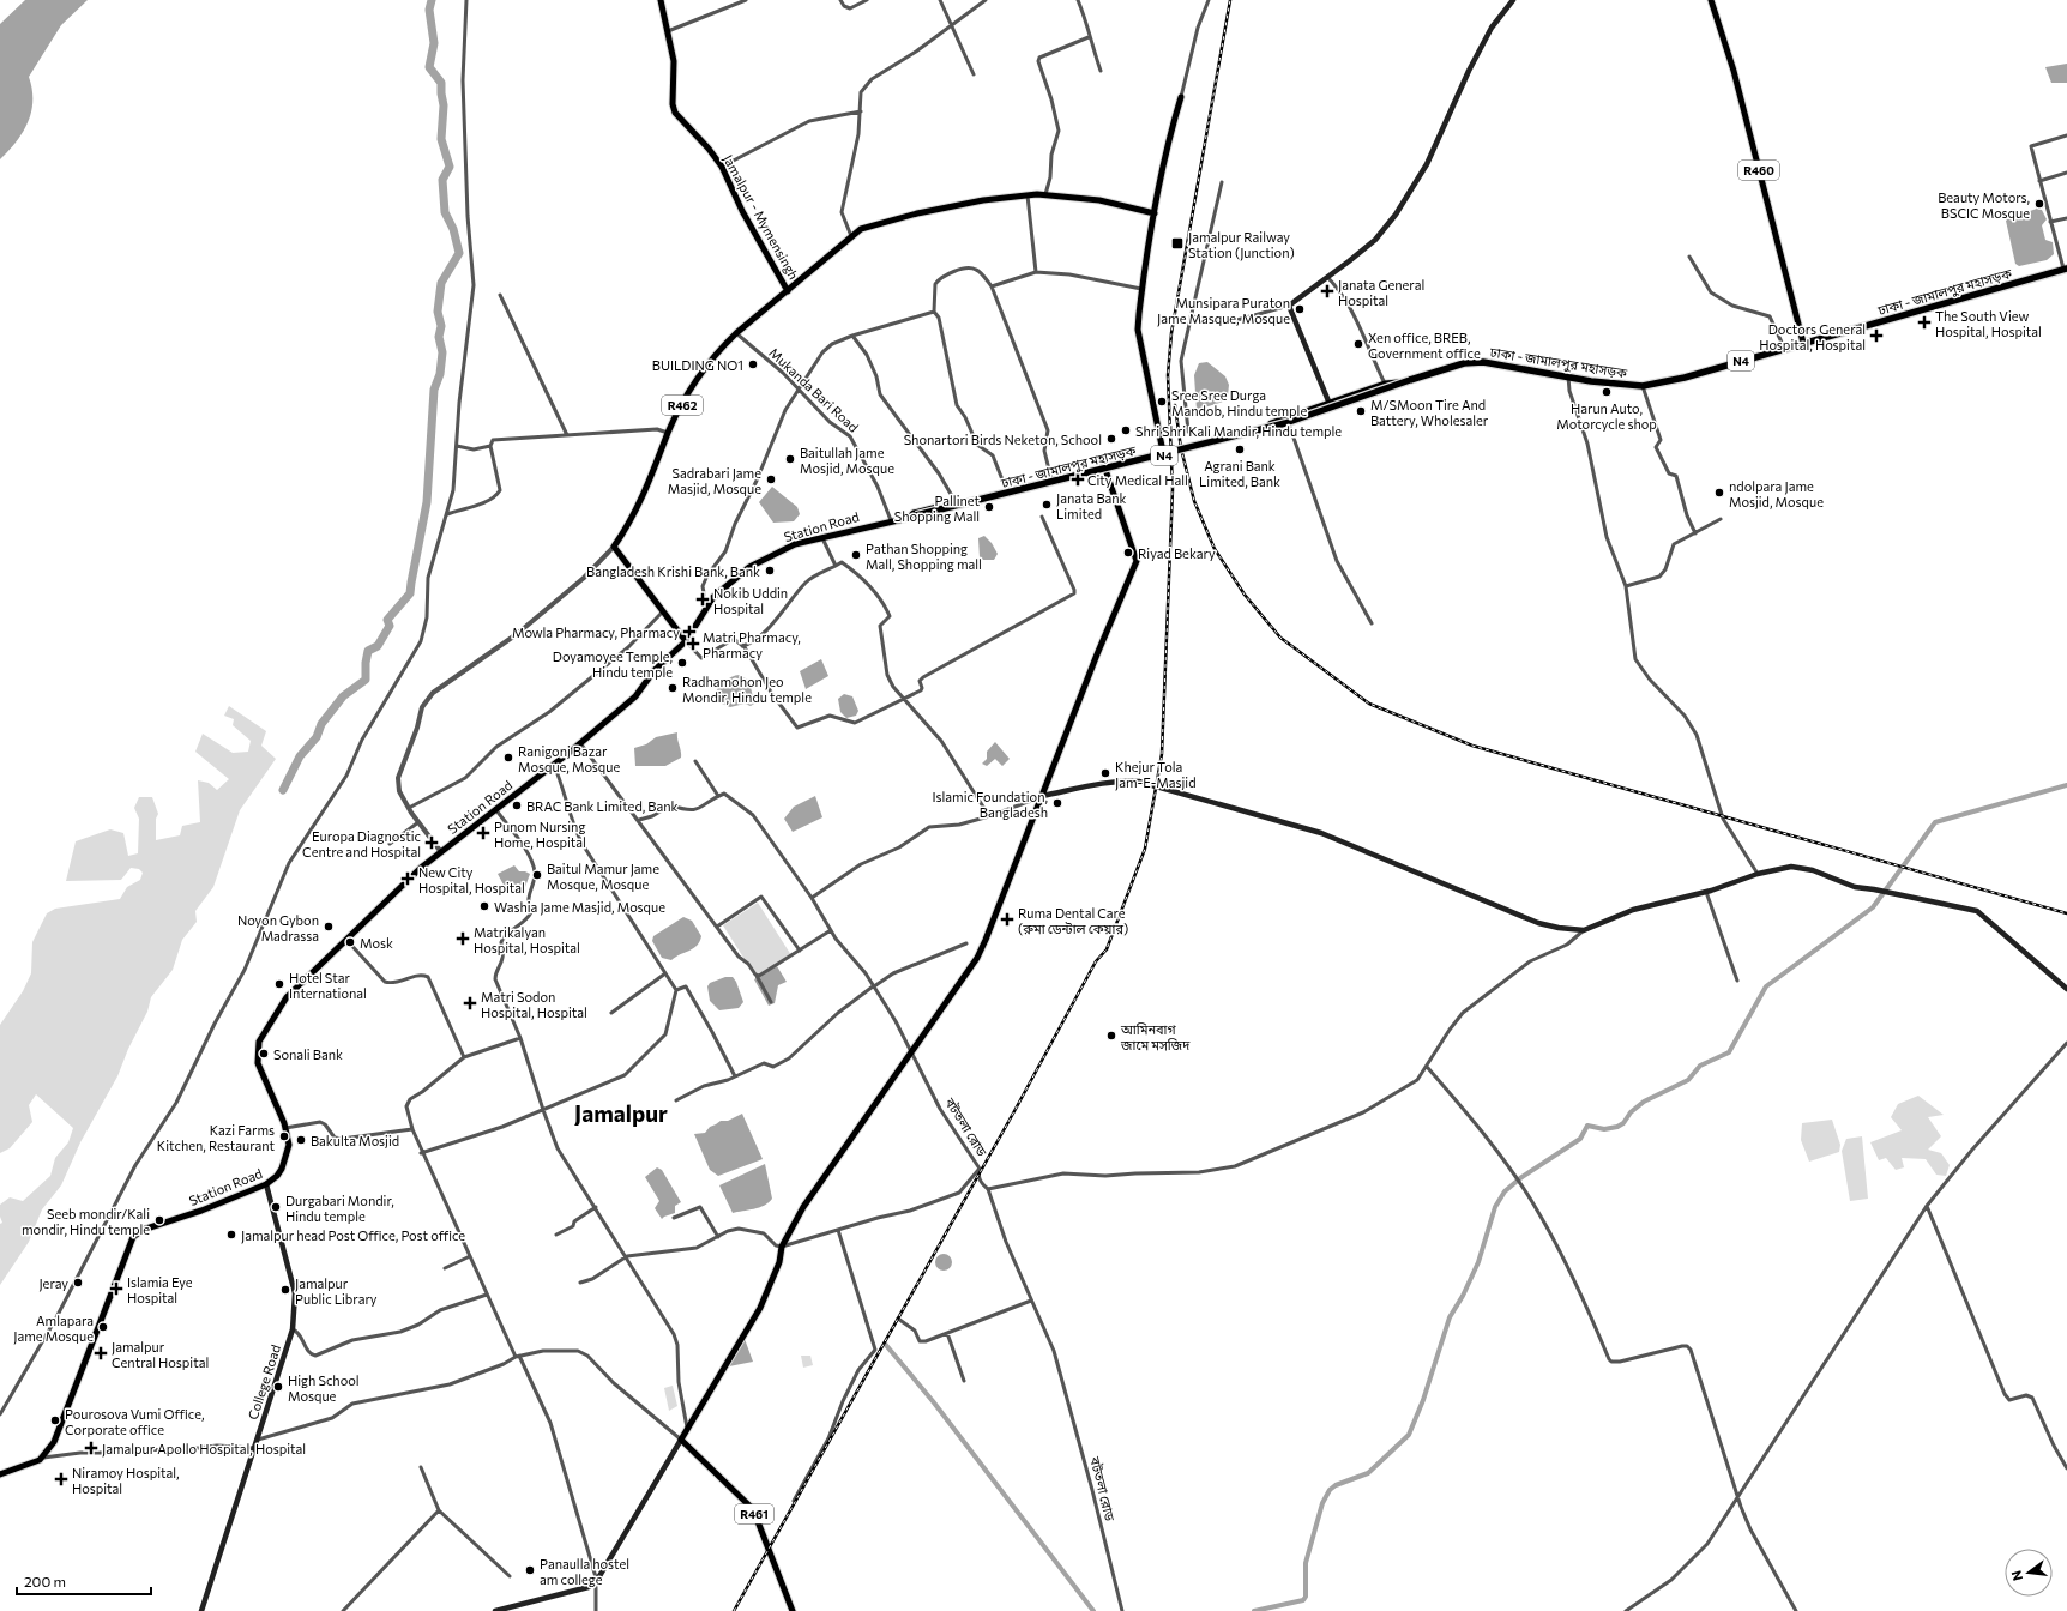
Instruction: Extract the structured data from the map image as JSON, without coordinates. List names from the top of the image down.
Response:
{
  "streets": {
    "highway": ["ঢাকা - জামালপুর মহাসড়ক", "N4"],
    "main road": [
      "R460",
      "Jamalpur - Mymensingh",
      "R462",
      "Station Road",
      "College Road",
      "R461"
    ],
    "street": ["Mukanda Bari Road", "বটতলা রোড"]
  },
  "crossings": [
    ["R460", "ঢাকা - জামালপুর মহাসড়ক"],
    ["Jamalpur - Mymensingh", "R462"],
    ["ঢাকা - জামালপুর মহাসড়ক", "Station Road"],
    ["Mukanda Bari Road", "R462"],
    ["Mukanda Bari Road", "Station Road"],
    ["Station Road", "College Road"]
  ],
  "districts": ["Jamalpur"],
  "places": {
    "other": [
      "Beauty Motors, BSCIC Mosque",
      "Munsipara Puraton Jame Masque, Mosque",
      "Xen office, BREB, Government office",
      "BUILDING NO1",
      "Harun Auto, Motorcycle shop",
      "Sree Sree Durga Mandob, Hindu temple",
      "M/SMoon Tire And Battery, Wholesaler",
      "Shri Shri Kali Mandir, Hindu temple",
      "Shonartori Birds Neketon, School",
      "Agrani Bank Limited, Bank",
      "Baitullah Jame Mosjid, Mosque",
      "Sadrabari Jame Masjid, Mosque",
      "ndolpara Jame Mosjid, Mosque",
      "Janata Bank Limited",
      "Pallinet Shopping Mall",
      "Riyad Bekary",
      "Pathan Shopping Mall, Shopping mall",
      "Bangladesh Krishi Bank, Bank",
      "Doyamoyee Temple, Hindu temple",
      "Radhamohon Jeo Mondir, Hindu temple",
      "Ranigonj Bazar Mosque, Mosque",
      "Khejur Tola Jam-E-Masjid",
      "Islamic Foundation, Bangladesh",
      "BRAC Bank Limited, Bank",
      "Baitul Mamur Jame Mosque, Mosque",
      "Washia Jame Masjid, Mosque",
      "Noyon Gybon Madrassa",
      "Mosk",
      "Hotel Star International",
      "আমিনবাগ জামে মসজিদ",
      "Sonali Bank",
      "Kazi Farms Kitchen, Restaurant",
      "Bakulta Mosjid",
      "Durgabari Mondir, Hindu temple",
      "Seeb mondir/Kali mondir, Hindu temple",
      "Jamalpur head Post Office, Post office",
      "Jeray",
      "Jamalpur Public Library",
      "Amlapara Jame Mosque",
      "High School Mosque",
      "Pourosova Vumi Office, Corporate office",
      "Panaulla hostel am college"
    ],
    "transit": ["Jamalpur Railway Station (Junction)"],
    "health": [
      "Janata General Hospital",
      "The South View Hospital, Hospital",
      "Doctors General Hospital, Hospital",
      "City Medical Hall",
      "Nokib Uddin Hospital",
      "Mowla Pharmacy, Pharmacy",
      "Matri Pharmacy, Pharmacy",
      "Punom Nursing Home, Hospital",
      "Europa Diagnostic Centre and Hospital",
      "New City Hospital, Hospital",
      "Ruma Dental Care (রুমা ডেন্টাল কেয়ার)",
      "Matrikalyan Hospital, Hospital",
      "Matri Sodon Hospital, Hospital",
      "Islamia Eye Hospital",
      "Jamalpur Central Hospital",
      "Jamalpur Apollo Hospital, Hospital",
      "Niramoy Hospital, Hospital"
    ]
  },
  "scale_bar": "200 m",
  "north": "left"
}
